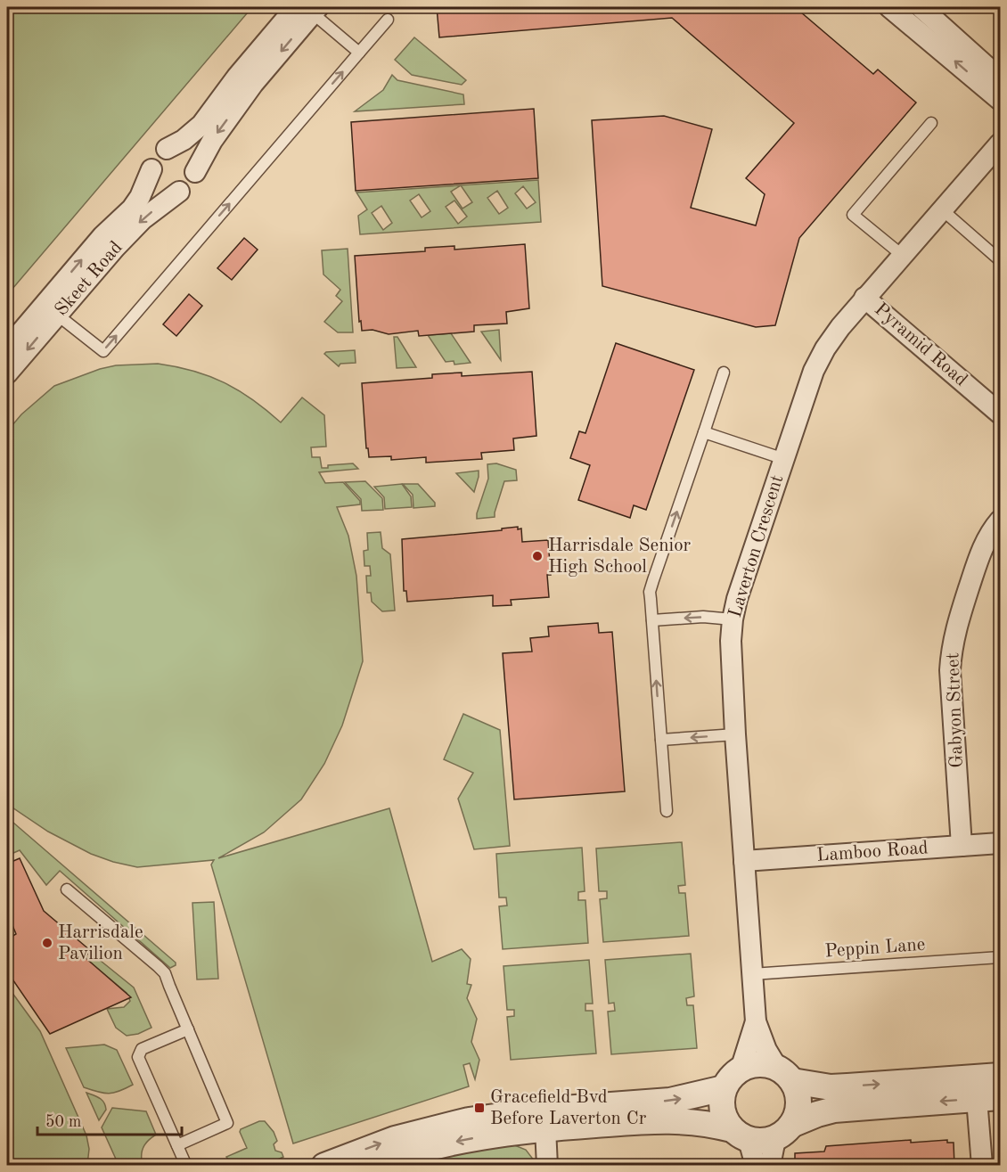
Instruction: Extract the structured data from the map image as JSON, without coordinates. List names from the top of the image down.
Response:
{
  "streets": {
    "street": [
      "Skeet Road",
      "Pyramid Road",
      "Laverton Crescent",
      "Gabyon Street",
      "Lamboo Road"
    ],
    "lane": ["Peppin Lane"]
  },
  "crossings": [
    ["Pyramid Road", "Laverton Crescent"],
    ["Laverton Crescent", "Lamboo Road"],
    ["Laverton Crescent", "Peppin Lane"],
    ["Gabyon Street", "Lamboo Road"]
  ],
  "places": {
    "other": ["Harrisdale Senior High School", "Harrisdale Pavilion"],
    "transit": ["Gracefield Bvd Before Laverton Cr"]
  },
  "scale_bar": "50 m"
}
